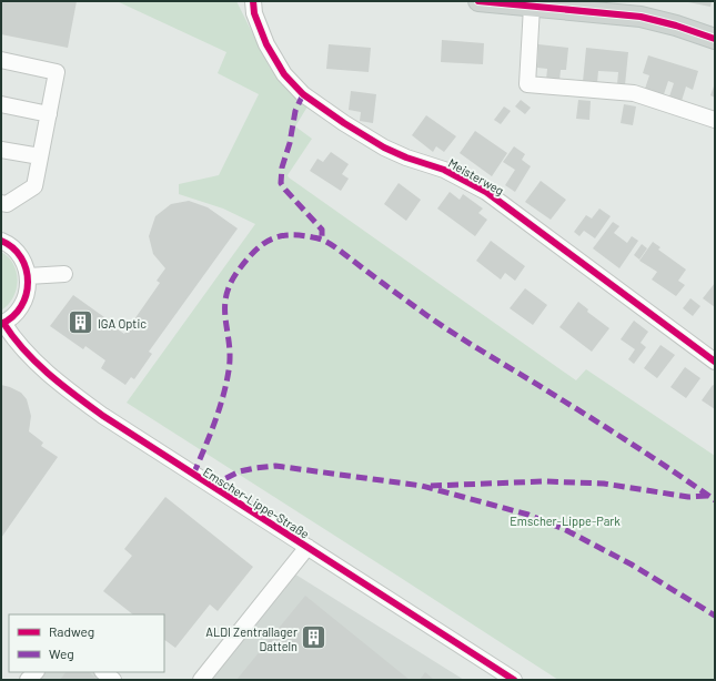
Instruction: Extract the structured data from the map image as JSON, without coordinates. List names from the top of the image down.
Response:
{
  "streets": {
    "street": ["Meisterweg", "Emscher-Lippe-Straße"]
  },
  "parks": ["Emscher-Lippe-Park"],
  "places": {
    "building": ["IGA Optic", "ALDI Zentrallager Datteln"]
  },
  "legend": ["Radweg", "Weg"]
}
